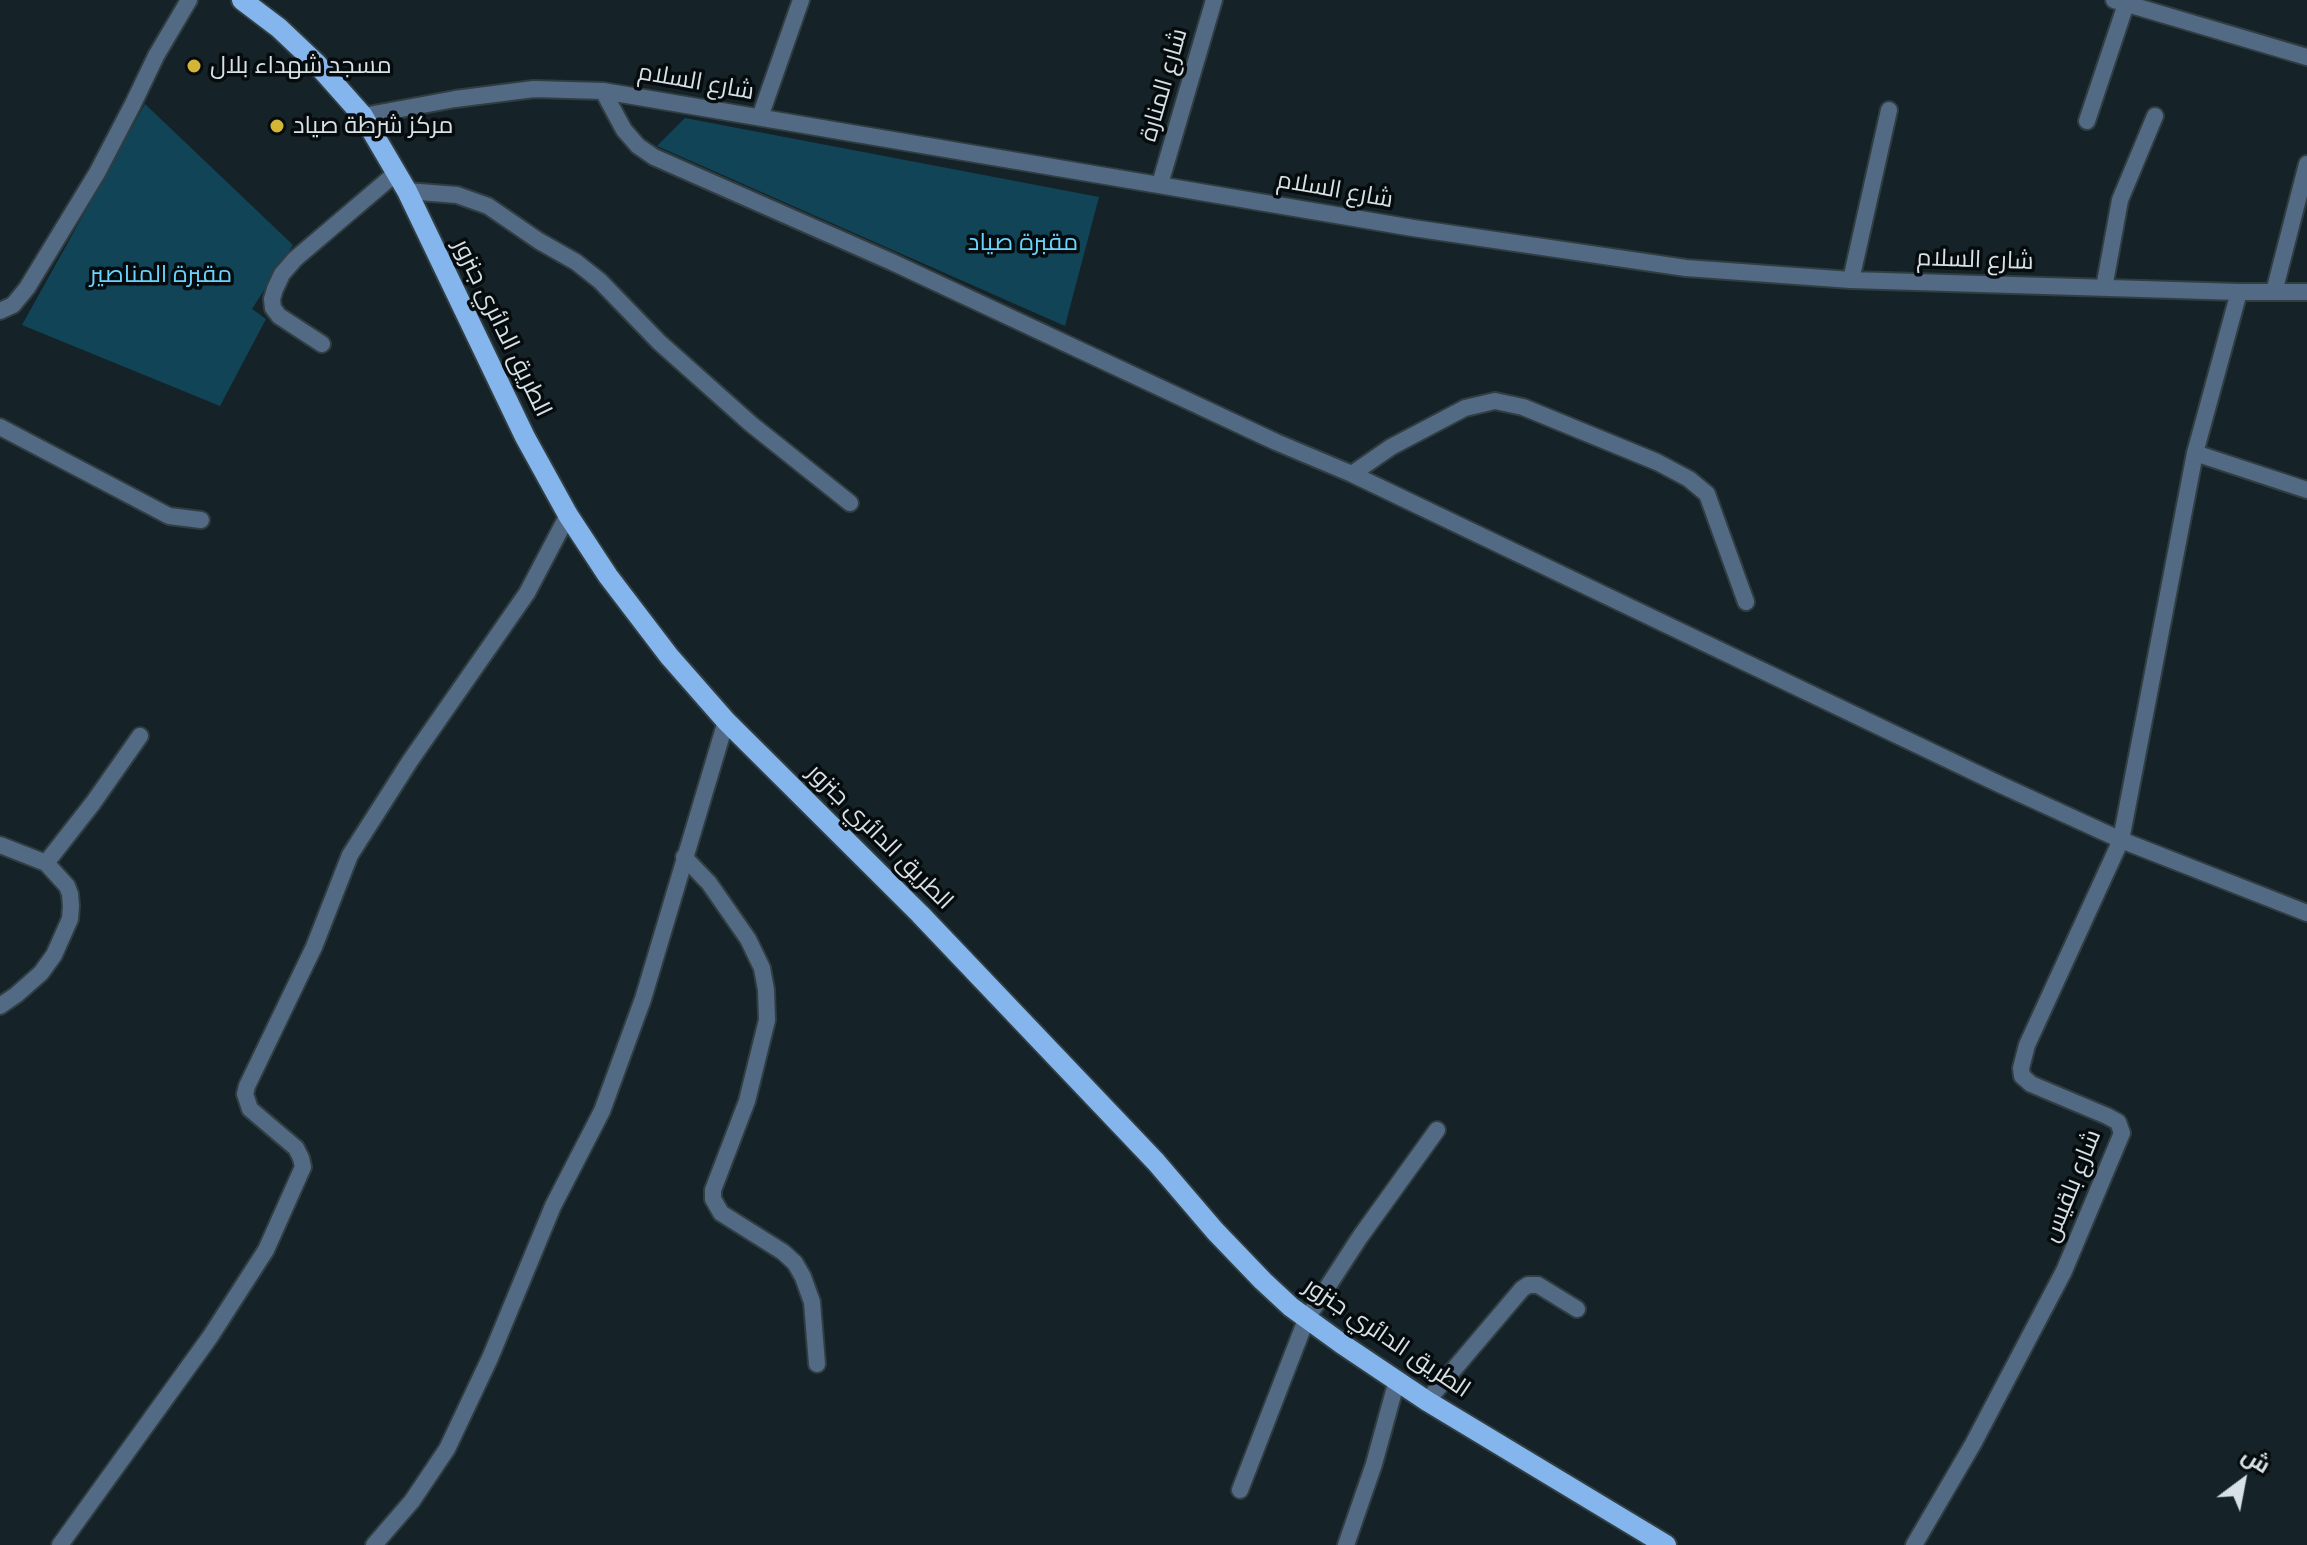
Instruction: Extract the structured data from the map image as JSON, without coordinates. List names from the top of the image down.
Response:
{
  "streets": {
    "main road": ["الطريق الدائري جنزور"],
    "street": ["شارع السلام", "شارع المنارة", "شارع بلقيس"]
  },
  "crossings": [
    ["شارع السلام", "شارع المنارة"],
    ["شارع السلام", "الطريق الدائري جنزور"]
  ],
  "parks": ["مقبرة صياد", "مقبرة المناصير"],
  "places": ["مسجد شهداء بلال", "مركز شرطة صياد"],
  "north": "top right"
}
